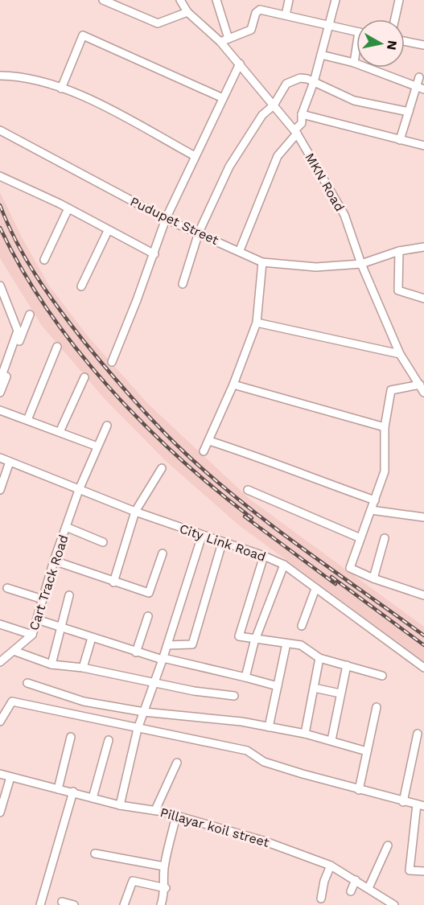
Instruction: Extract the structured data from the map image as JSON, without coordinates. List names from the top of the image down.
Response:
{
  "streets": {
    "street": [
      "MKN Road",
      "Pudupet Street",
      "City Link Road",
      "Cart Track Road",
      "Pillayar koil street"
    ]
  },
  "crossings": [
    ["MKN Road", "Pudupet Street"],
    ["City Link Road", "Cart Track Road"]
  ],
  "north": "right"
}
